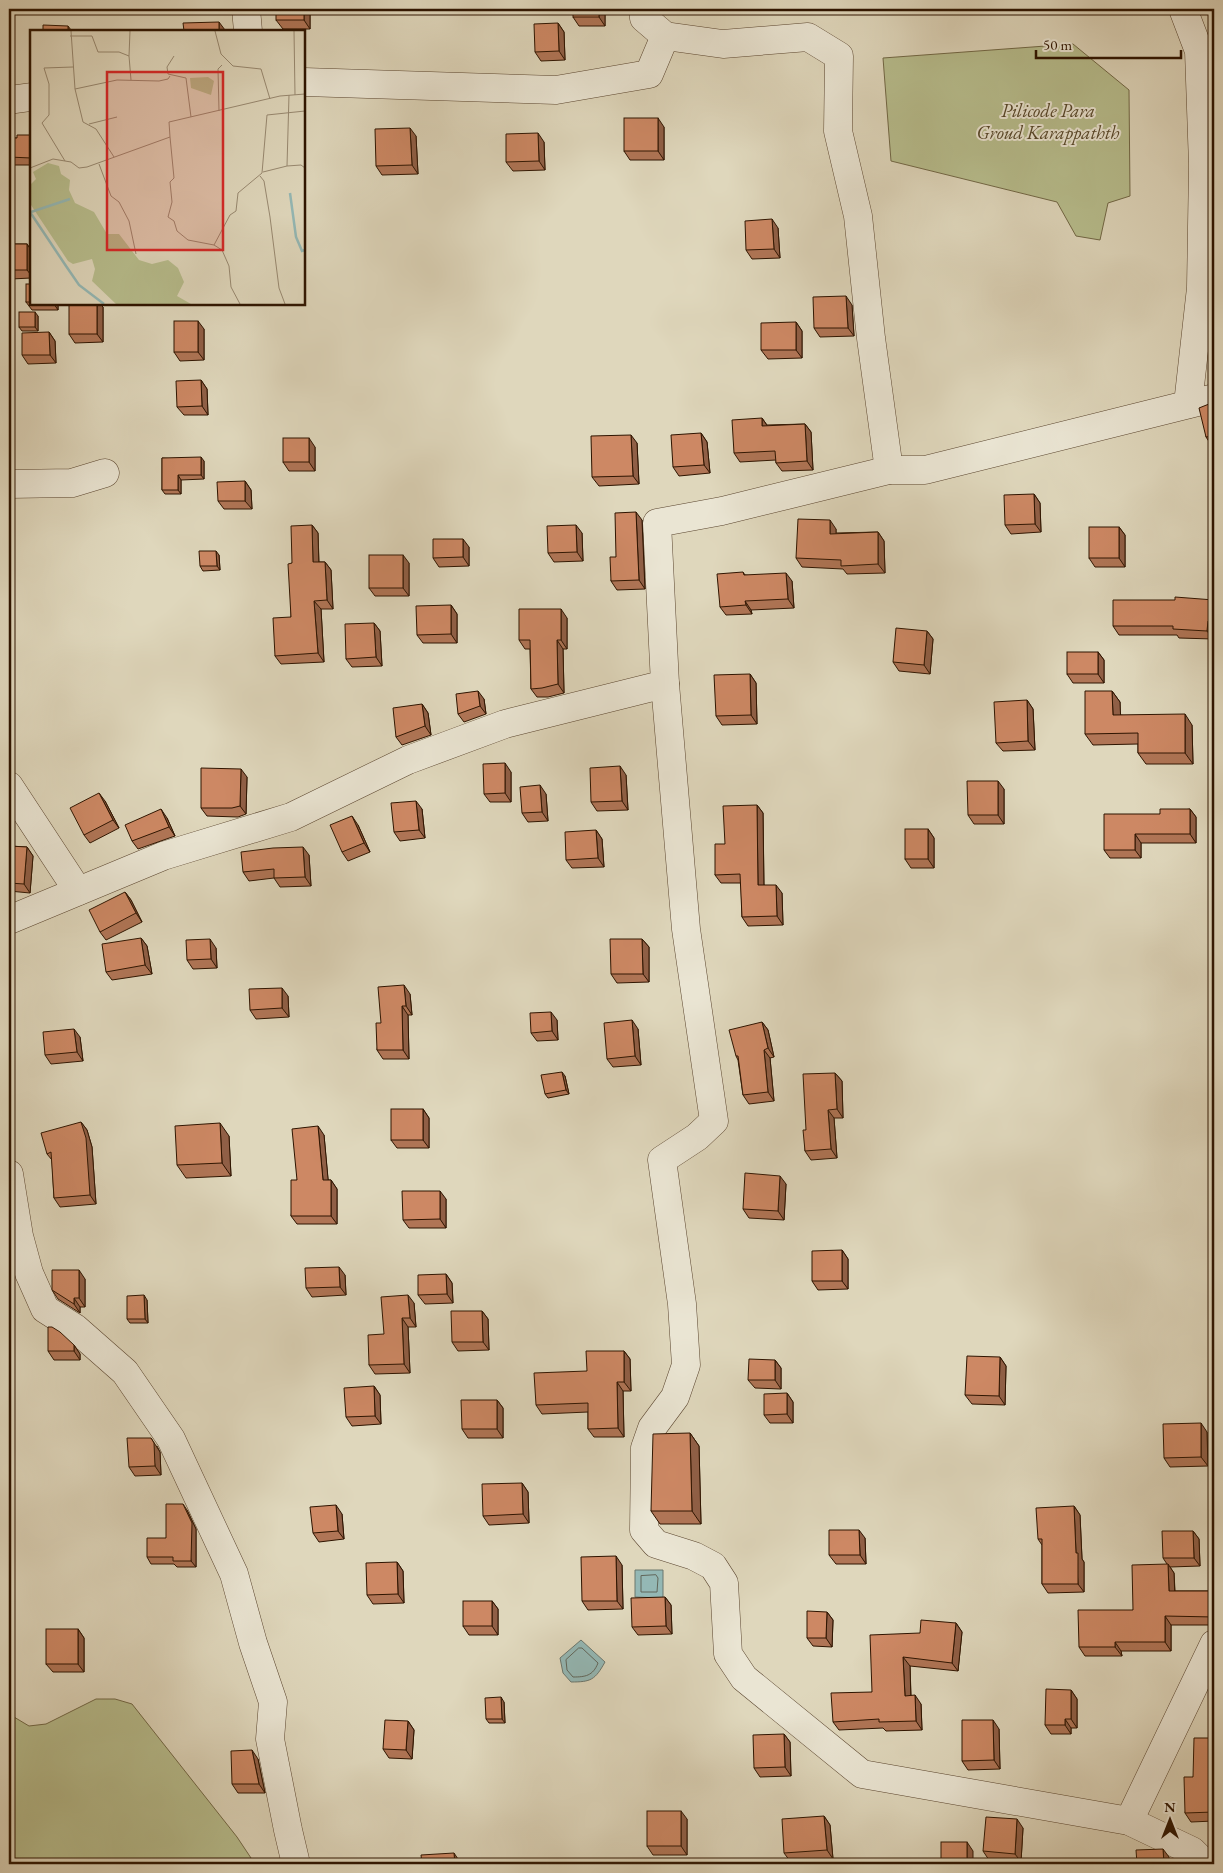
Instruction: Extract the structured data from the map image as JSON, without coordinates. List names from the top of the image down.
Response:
{
  "parks": ["Pilicode Para Groud Karappathth"],
  "scale_bar": "50 m",
  "north": "top"
}
